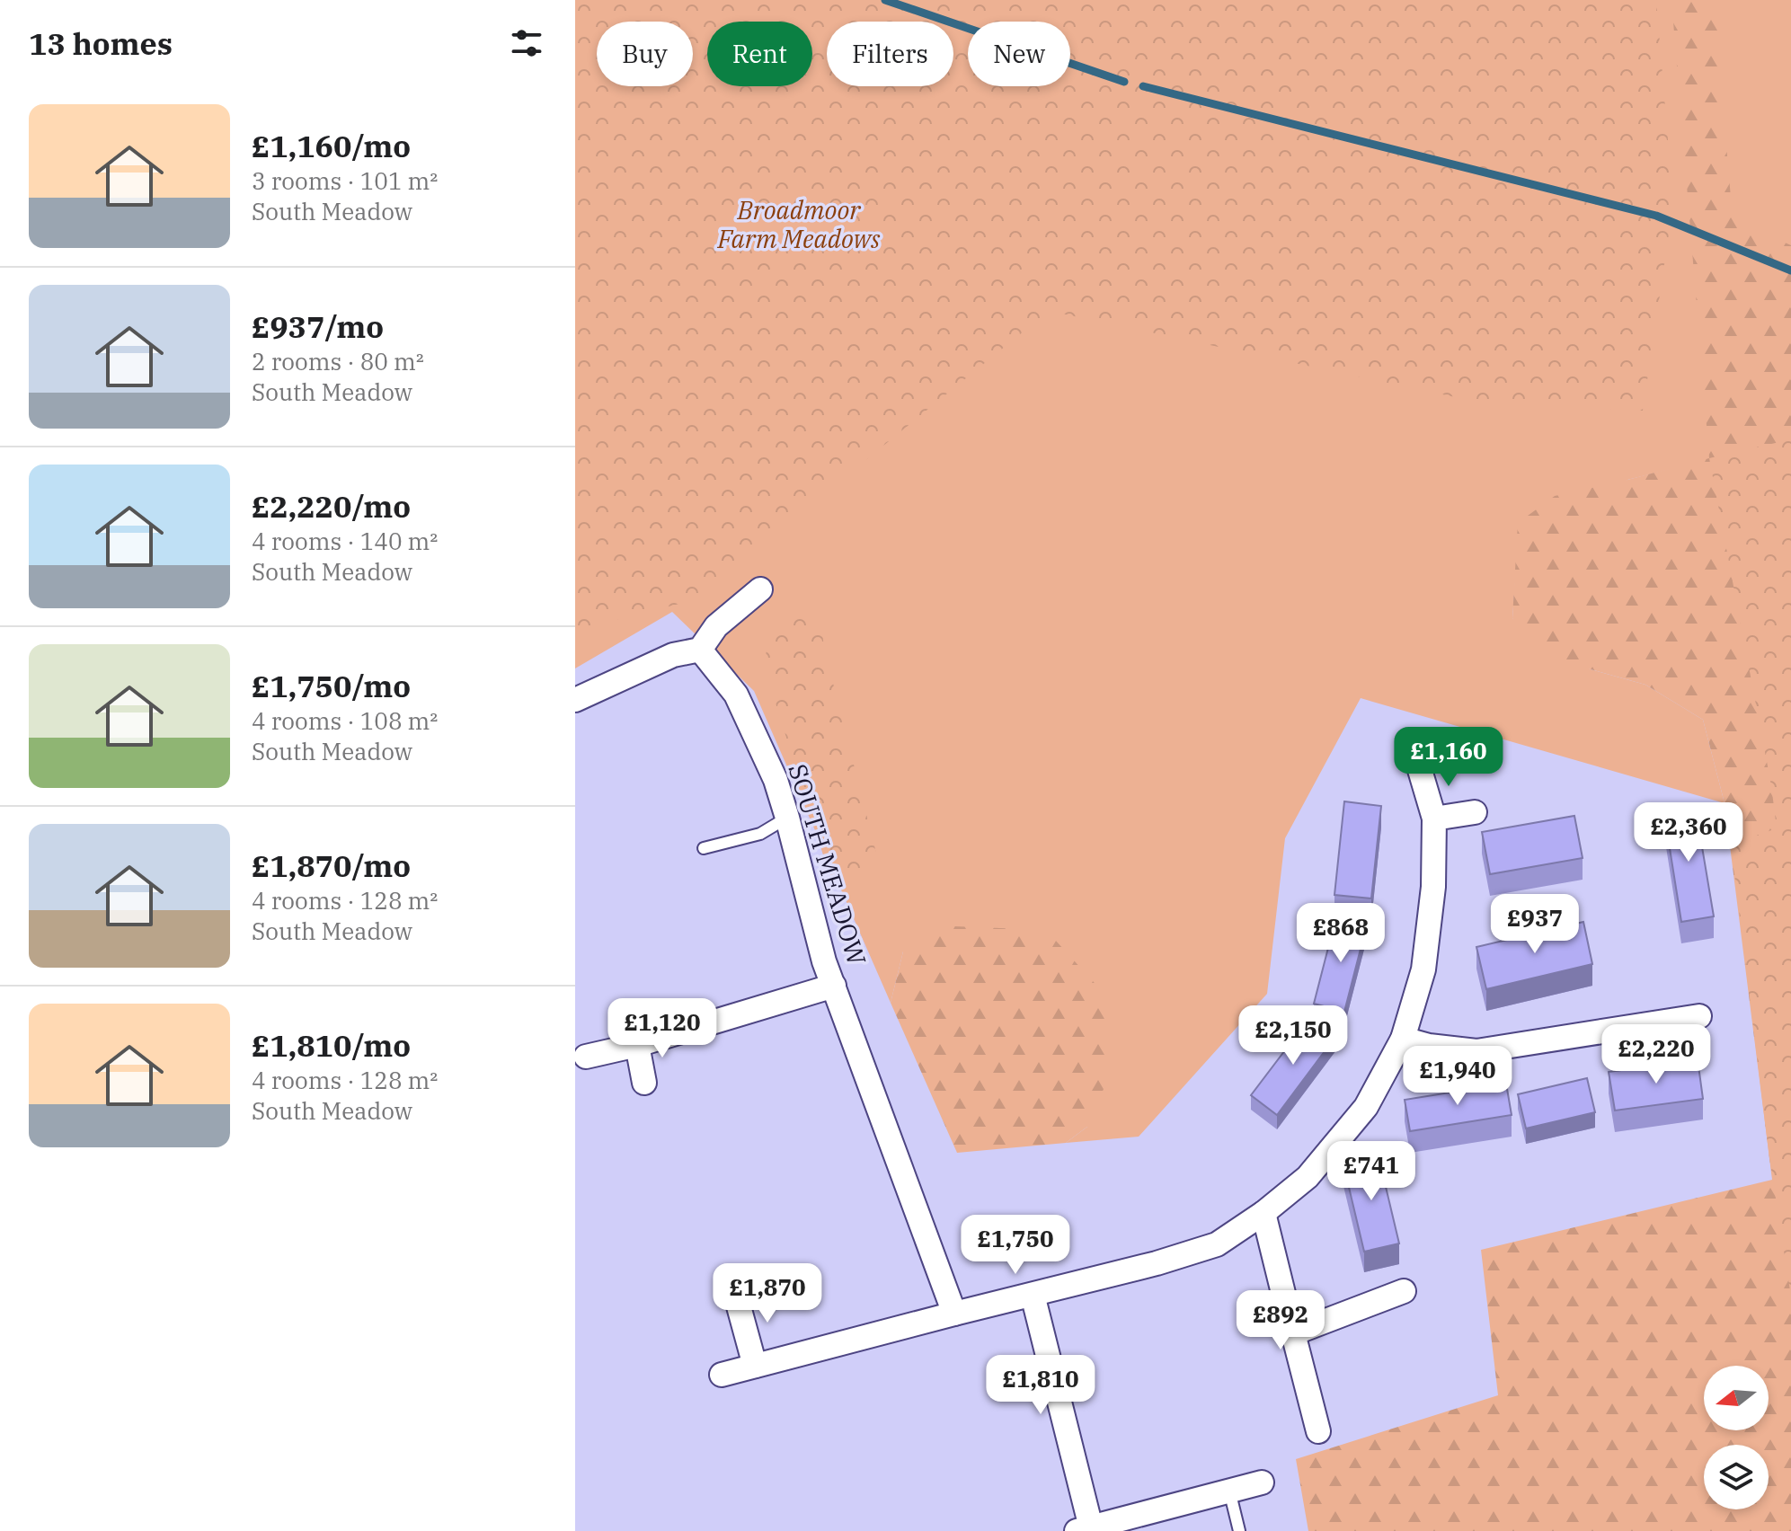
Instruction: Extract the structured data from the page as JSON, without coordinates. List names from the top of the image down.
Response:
{
  "streets": {
    "street": ["SOUTH MEADOW"]
  },
  "parks": ["Broadmoor Farm Meadows"],
  "north": "left",
  "page": {
    "heading": "13 homes",
    "chip": [
      "Buy",
      "Rent",
      "Filters",
      "New"
    ],
    "list": [
      {
        "name": "£1,160/mo",
        "note": "3 rooms · 101 m² · South Meadow"
      },
      {
        "name": "£937/mo",
        "note": "2 rooms · 80 m² · South Meadow"
      },
      {
        "name": "£2,220/mo",
        "note": "4 rooms · 140 m² · South Meadow"
      },
      {
        "name": "£1,750/mo",
        "note": "4 rooms · 108 m² · South Meadow"
      },
      {
        "name": "£1,870/mo",
        "note": "4 rooms · 128 m² · South Meadow"
      },
      {
        "name": "£1,810/mo",
        "note": "4 rooms · 128 m² · South Meadow"
      }
    ],
    "price": [
      "£1,160",
      "£2,360",
      "£937",
      "£868",
      "£1,120",
      "£2,150",
      "£2,220",
      "£1,940",
      "£741",
      "£1,750",
      "£1,870",
      "£892",
      "£1,810"
    ]
  }
}
